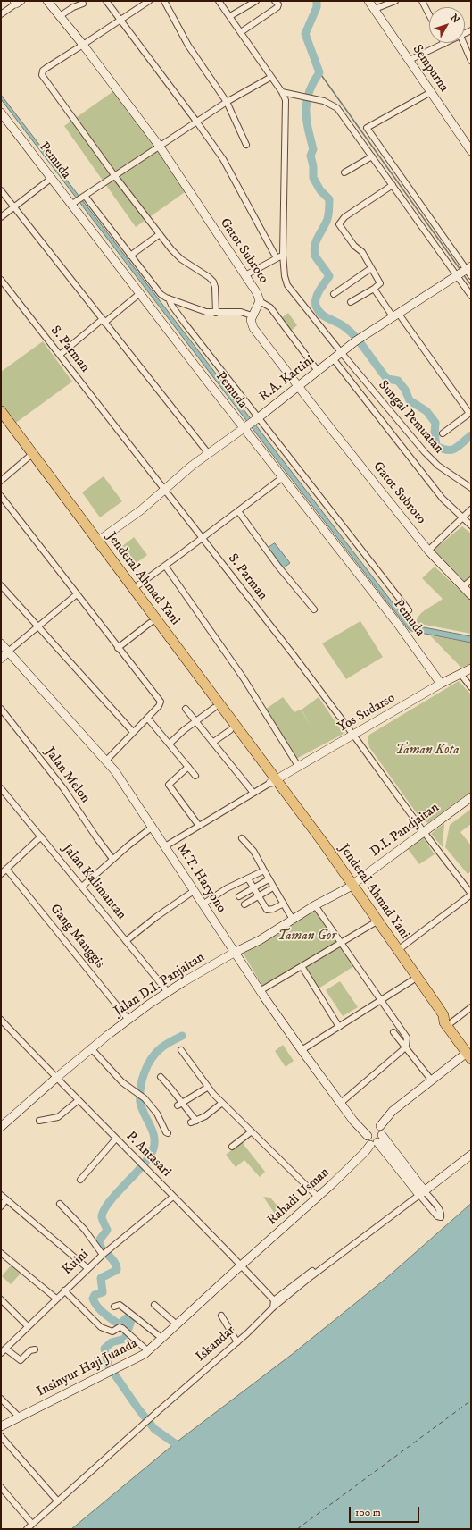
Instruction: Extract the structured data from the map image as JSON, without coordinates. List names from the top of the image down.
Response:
{
  "streets": {
    "highway": ["Jenderal Ahmad Yani"],
    "street": [
      "Sempurna",
      "Pemuda",
      "Gatot Subroto",
      "S. Parman",
      "R.A. Kartini",
      "Sungai Pemuatan",
      "Yos Sudarso",
      "Jalan Melon",
      "D.I. Pandjaitan",
      "M.T. Haryono",
      "Jalan Kalimantan",
      "Gang Manggis",
      "Jalan D.I. Panjaitan",
      "P. Antasari",
      "Rahadi Usman",
      "Kuini",
      "Iskandar",
      "Insinyur Haji Juanda"
    ]
  },
  "crossings": [
    ["Pemuda", "R.A. Kartini"],
    ["Pemuda", "Yos Sudarso"],
    ["Gatot Subroto", "R.A. Kartini"],
    ["S. Parman", "R.A. Kartini"],
    ["S. Parman", "Yos Sudarso"],
    ["S. Parman", "D.I. Pandjaitan"],
    ["R.A. Kartini", "Sungai Pemuatan"],
    ["R.A. Kartini", "Jenderal Ahmad Yani"],
    ["Jenderal Ahmad Yani", "Yos Sudarso"],
    ["Jenderal Ahmad Yani", "D.I. Pandjaitan"],
    ["Jenderal Ahmad Yani", "Jalan D.I. Panjaitan"],
    ["Yos Sudarso", "M.T. Haryono"],
    ["D.I. Pandjaitan", "Jalan D.I. Panjaitan"],
    ["M.T. Haryono", "Jalan D.I. Panjaitan"],
    ["Jalan Kalimantan", "Jalan D.I. Panjaitan"],
    ["Gang Manggis", "Jalan D.I. Panjaitan"],
    ["Jalan D.I. Panjaitan", "P. Antasari"],
    ["P. Antasari", "Rahadi Usman"],
    ["P. Antasari", "Kuini"],
    ["P. Antasari", "Iskandar"],
    ["P. Antasari", "Insinyur Haji Juanda"],
    ["Rahadi Usman", "Insinyur Haji Juanda"]
  ],
  "parks": ["Taman Kota", "Taman Gor"],
  "scale_bar": "100 m",
  "north": "top right"
}
